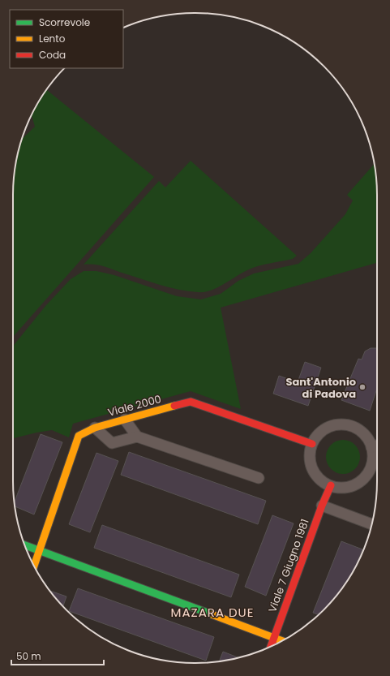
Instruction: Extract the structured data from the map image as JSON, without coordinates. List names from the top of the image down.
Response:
{
  "streets": {
    "street": ["Viale 2000", "Viale 7 Giugno 1981"]
  },
  "crossings": [
    ["Viale 2000", "Viale 7 Giugno 1981"]
  ],
  "districts": ["MAZARA DUE"],
  "places": ["Sant'Antonio di Padova"],
  "legend": ["Scorrevole", "Lento", "Coda"],
  "scale_bar": "50 m"
}
